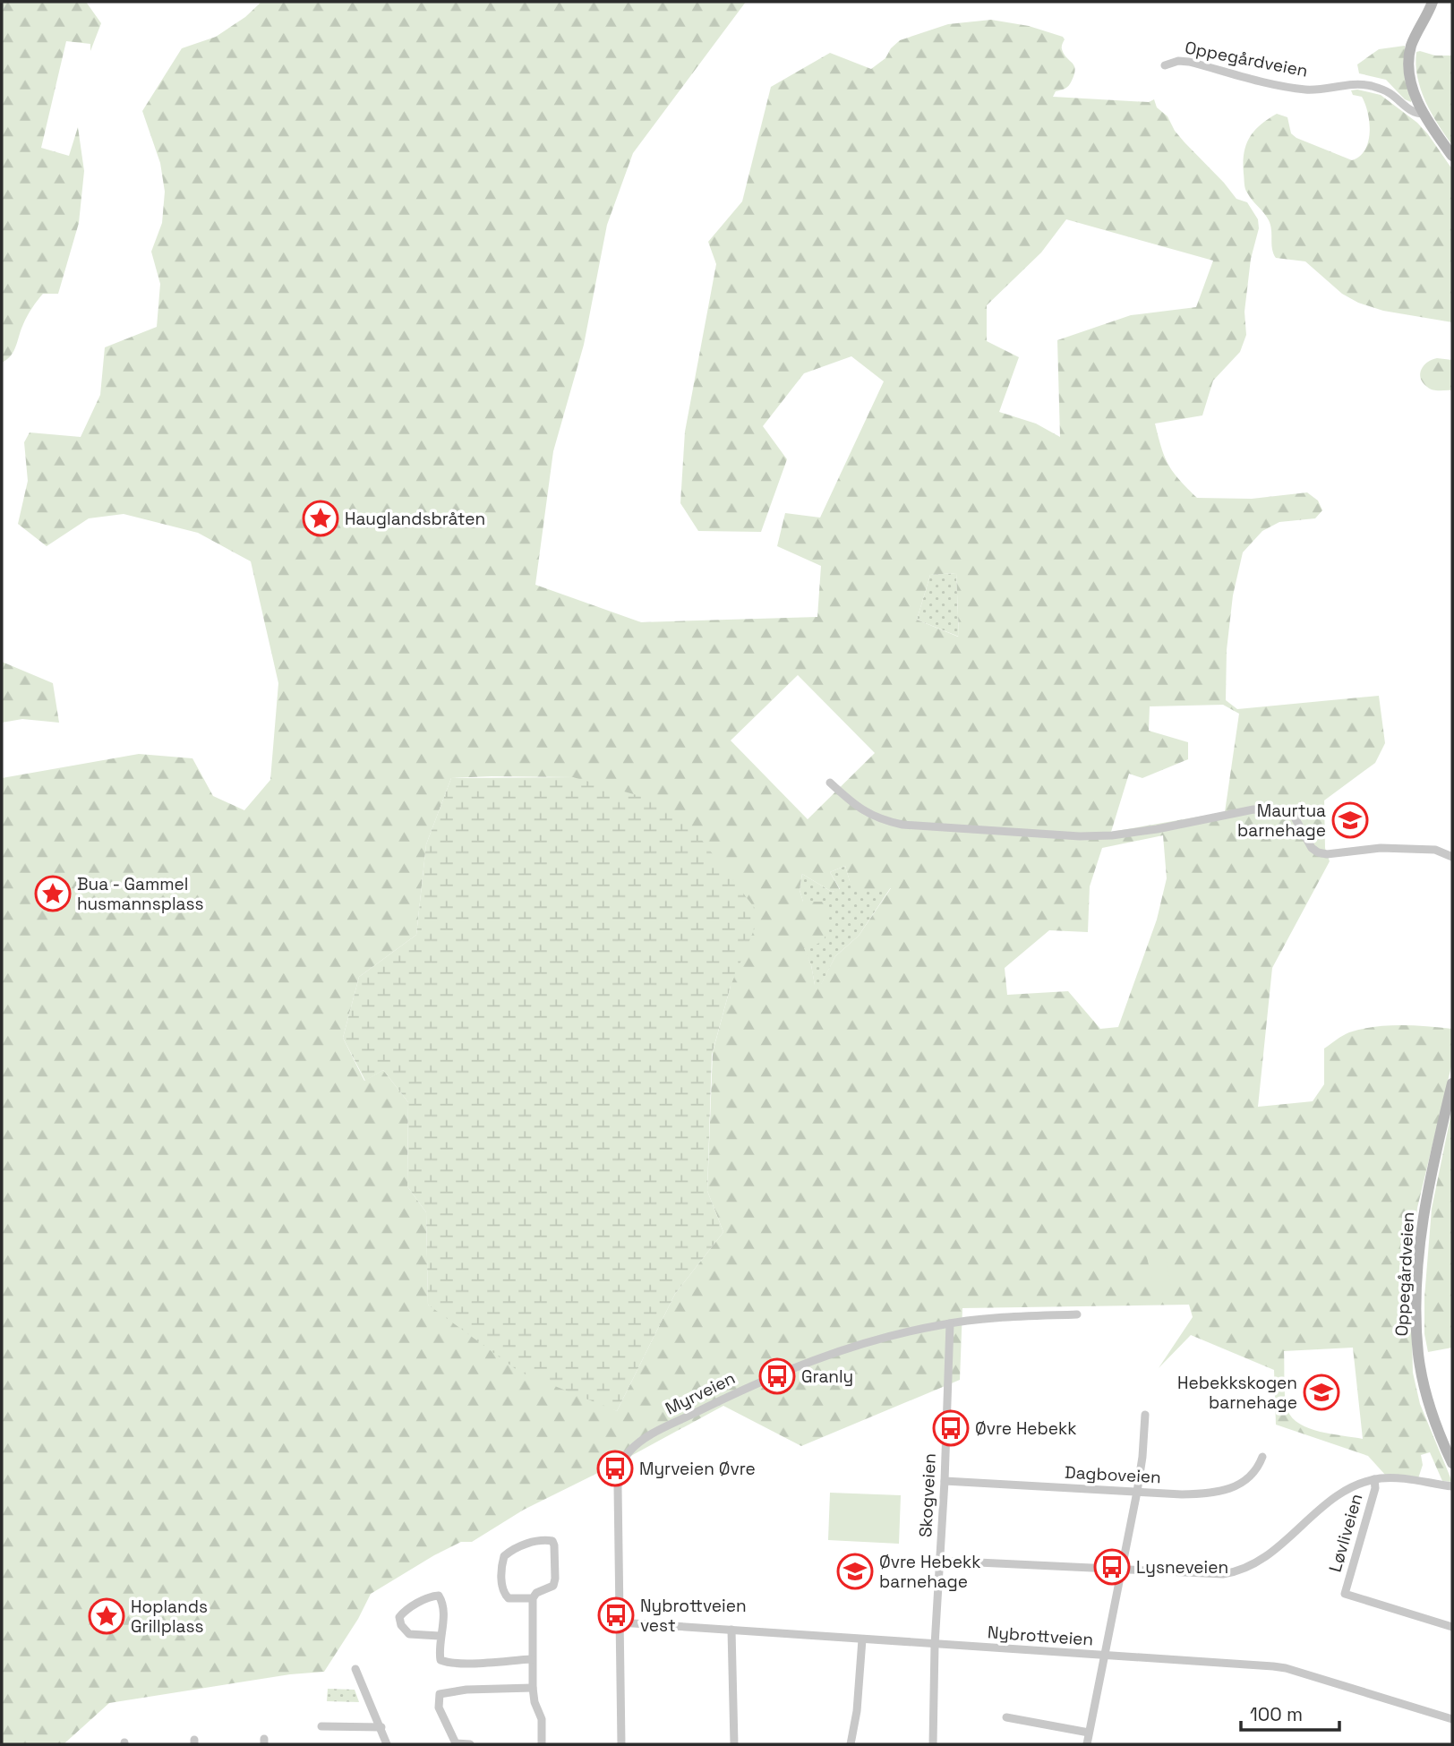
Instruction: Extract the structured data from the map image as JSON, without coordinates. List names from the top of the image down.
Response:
{
  "streets": {
    "main road": ["Oppegårdveien"],
    "street": [
      "Myrveien",
      "Dagboveien",
      "Skogveien",
      "Løvliveien",
      "Nybrottveien"
    ]
  },
  "crossings": [
    ["Myrveien", "Skogveien"],
    ["Myrveien", "Nybrottveien"],
    ["Dagboveien", "Skogveien"],
    ["Skogveien", "Nybrottveien"]
  ],
  "places": {
    "place": ["Hauglandsbråten", "Bua - Gammel husmannsplass", "Hoplands Grillplass"],
    "school or university": ["Maurtua barnehage", "Hebekkskogen barnehage", "Øvre Hebekk barnehage"],
    "bus stop": [
      "Granly",
      "Øvre Hebekk",
      "Myrveien Øvre",
      "Lysneveien",
      "Nybrottveien vest"
    ]
  },
  "scale_bar": "100 m"
}
